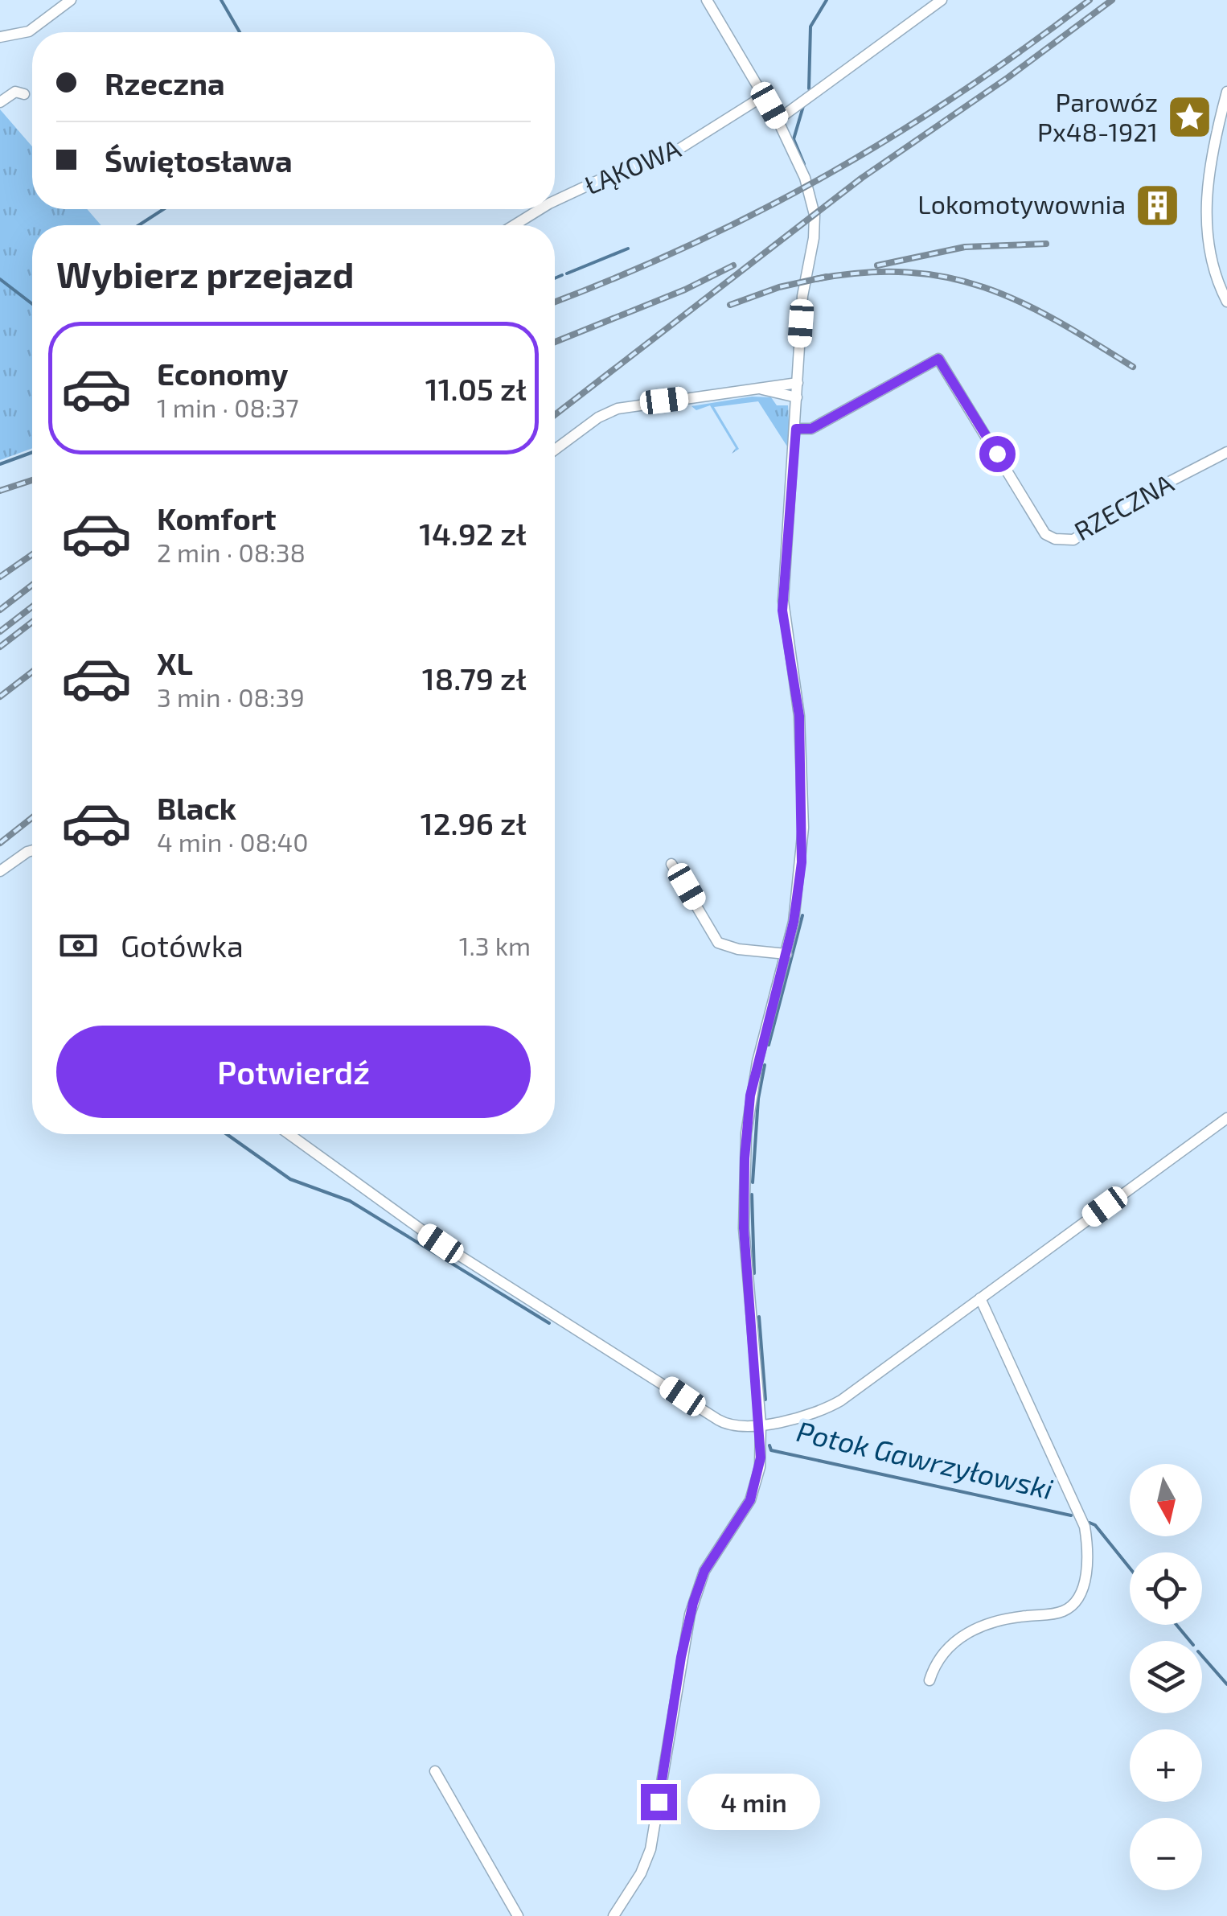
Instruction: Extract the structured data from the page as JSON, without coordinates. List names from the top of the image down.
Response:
{
  "streets": {
    "street": ["ŁĄKOWA", "RZECZNA"]
  },
  "water": ["Potok Gawrzyłowski"],
  "places": {
    "place": ["Parowóz Px48-1921"],
    "building": ["Lokomotywownia"]
  },
  "north": "bottom",
  "page": {
    "banner": ["Rzeczna", "Świętosława"],
    "heading": "Wybierz przejazd",
    "list": [
      {
        "name": "Economy",
        "note": "1 min · 08:37",
        "value": "11.05 zł"
      },
      {
        "name": "Komfort",
        "note": "2 min · 08:38",
        "value": "14.92 zł"
      },
      {
        "name": "XL",
        "note": "3 min · 08:39",
        "value": "18.79 zł"
      },
      {
        "name": "Black",
        "note": "4 min · 08:40",
        "value": "12.96 zł"
      }
    ],
    "pay": ["Gotówka", "1.3 km"],
    "buttons": "Potwierdź",
    "map_buttons": ["+", "−"],
    "bubble": "4 min"
  }
}
